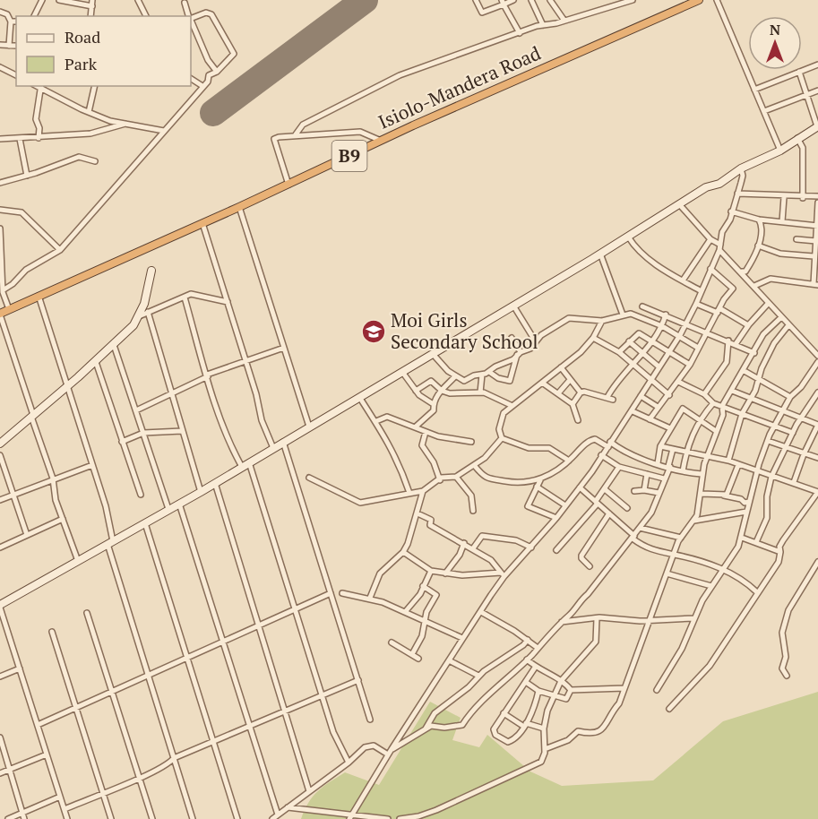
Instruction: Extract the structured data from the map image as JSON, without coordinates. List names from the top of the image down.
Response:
{
  "streets": {
    "highway": ["Isiolo-Mandera Road", "B9"]
  },
  "places": {
    "school or university": ["Moi Girls Secondary School"]
  },
  "legend": ["Road", "Park"],
  "north": "top"
}
